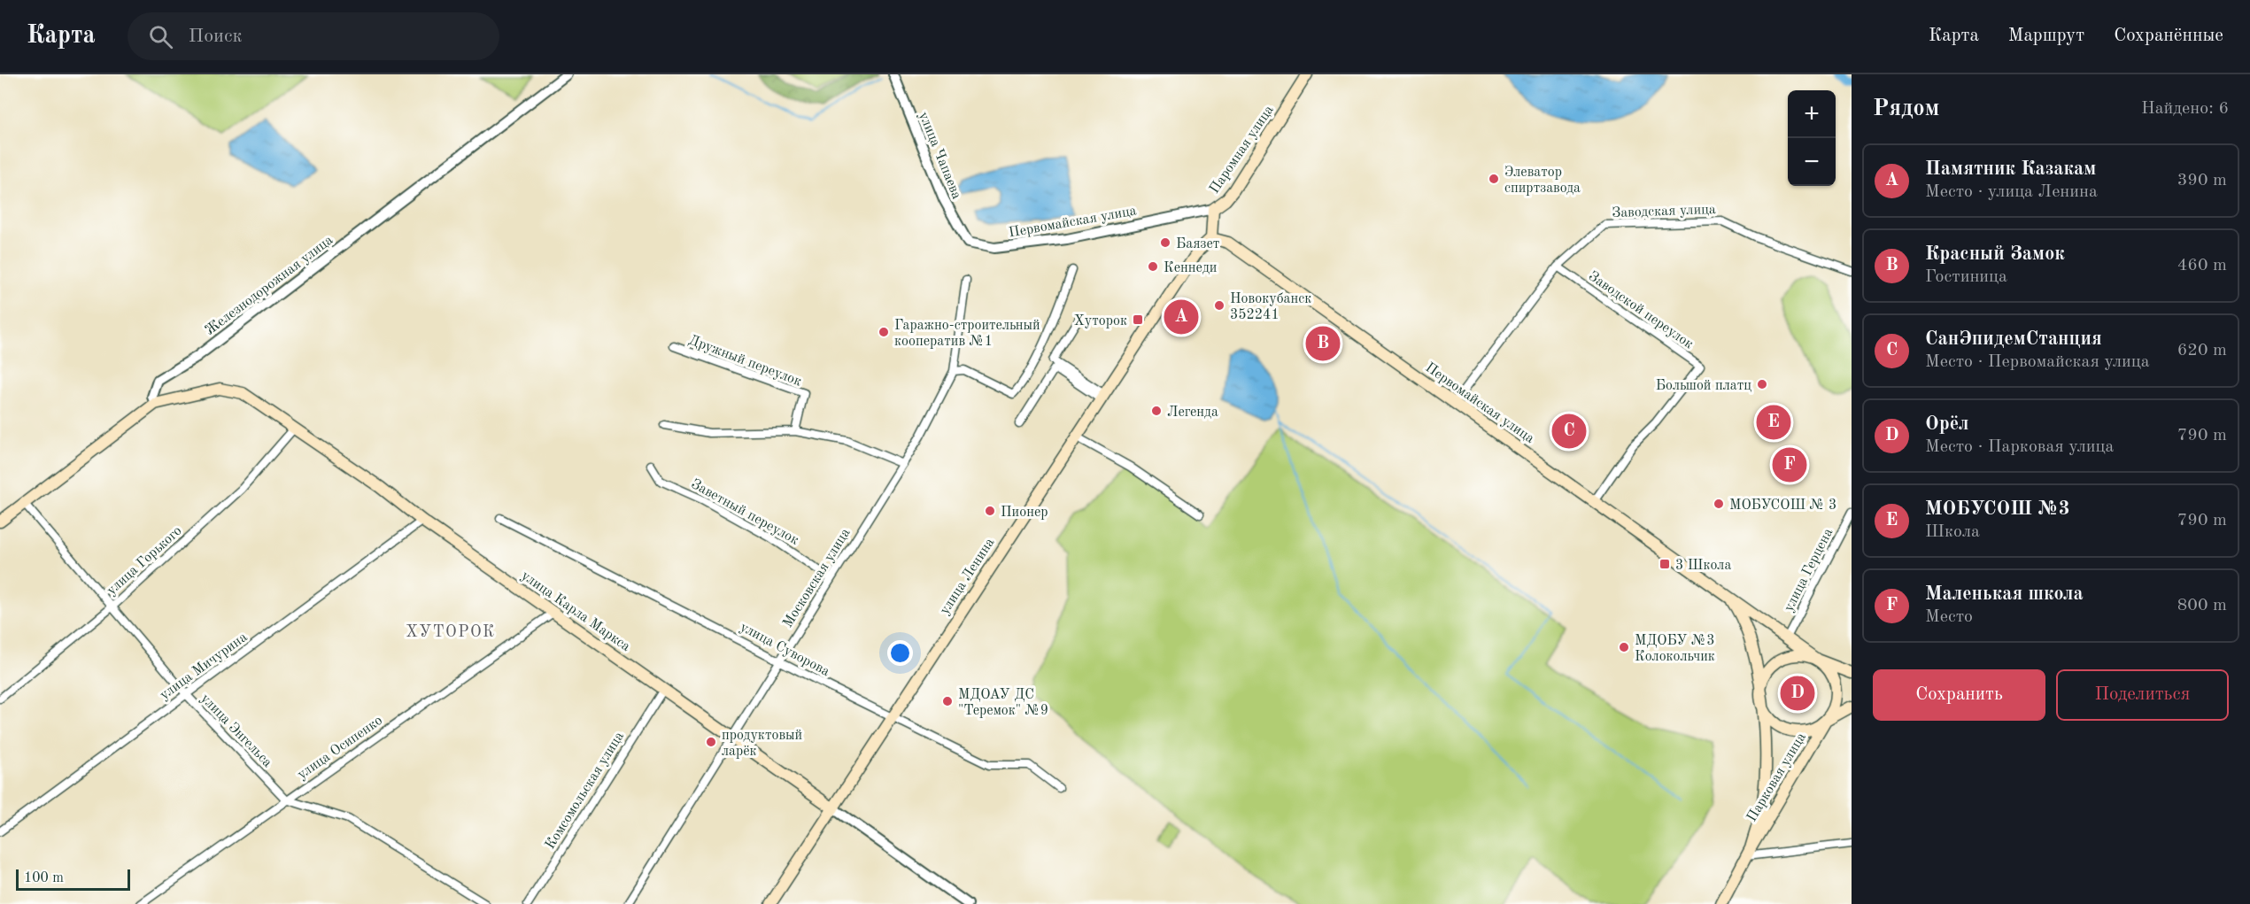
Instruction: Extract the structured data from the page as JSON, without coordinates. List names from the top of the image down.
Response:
{
  "streets": {
    "main road": [
      "Паромная улица",
      "Первомайская улица",
      "улица Ленина",
      "улица Карла Маркса",
      "Парковая улица"
    ],
    "street": [
      "улица Чапаева",
      "Заводская улица",
      "Железнодорожная улица",
      "Заводской переулок",
      "Дружный переулок",
      "Заветный переулок",
      "улица Горького",
      "улица Герцена",
      "Московская улица",
      "улица Суворова",
      "улица Мичурина",
      "улица Энгельса",
      "улица Осипенко",
      "Комсомольская улица"
    ]
  },
  "crossings": [
    ["Паромная улица", "Первомайская улица"],
    ["улица Чапаева", "Первомайская улица"],
    ["Заводская улица", "Первомайская улица"],
    ["Заводская улица", "Заводской переулок"],
    ["Первомайская улица", "Заводской переулок"],
    ["Первомайская улица", "улица Герцена"],
    ["Первомайская улица", "улица Ленина"],
    ["Первомайская улица", "Парковая улица"],
    ["Железнодорожная улица", "улица Карла Маркса"],
    ["Заветный переулок", "Московская улица"],
    ["улица Горького", "улица Карла Маркса"],
    ["улица Горького", "улица Энгельса"],
    ["улица Ленина", "улица Карла Маркса"],
    ["улица Ленина", "улица Суворова"],
    ["Московская улица", "улица Карла Маркса"],
    ["Московская улица", "улица Суворова"],
    ["улица Карла Маркса", "улица Мичурина"],
    ["улица Карла Маркса", "улица Осипенко"],
    ["улица Карла Маркса", "Комсомольская улица"],
    ["улица Мичурина", "улица Энгельса"],
    ["улица Энгельса", "улица Осипенко"]
  ],
  "districts": ["ХУТОРОК"],
  "places": {
    "other": [
      "Элеватор спиртзавода",
      "Баязет",
      "Кеннеди",
      "Новокубанск 352241",
      "Гаражно-строительный кооператив №1",
      "Большой платц",
      "Легенда",
      "МОБУСОШ № 3",
      "Пионер",
      "МДОБУ №3 Колокольчик",
      "МДОАУ ДС \"Теремок\" №9",
      "продуктовый ларёк"
    ],
    "transit": ["Хуторок", "3 Школа"]
  },
  "scale_bar": "100 m",
  "page": {
    "header": "Карта",
    "search": "Поиск",
    "nav": ["Карта", "Маршрут", "Сохранённые"],
    "heading": ["Рядом", "Найдено: 6"],
    "map_buttons": ["+", "−"],
    "list": [
      {
        "mark": "A",
        "name": "Памятник Казакам",
        "note": "Место · улица Ленина",
        "value": "390 m"
      },
      {
        "mark": "B",
        "name": "Красный Замок",
        "note": "Гостиница",
        "value": "460 m"
      },
      {
        "mark": "C",
        "name": "СанЭпидемСтанция",
        "note": "Место · Первомайская улица",
        "value": "620 m"
      },
      {
        "mark": "D",
        "name": "Орёл",
        "note": "Место · Парковая улица",
        "value": "790 m"
      },
      {
        "mark": "E",
        "name": "МОБУСОШ №3",
        "note": "Школа",
        "value": "790 m"
      },
      {
        "mark": "F",
        "name": "Маленькая школа",
        "note": "Место",
        "value": "800 m"
      }
    ],
    "pins": [
      "A",
      "B",
      "E",
      "C",
      "F",
      "D"
    ],
    "buttons": ["Сохранить", "Поделиться"],
    "scale": "100 m"
  }
}
